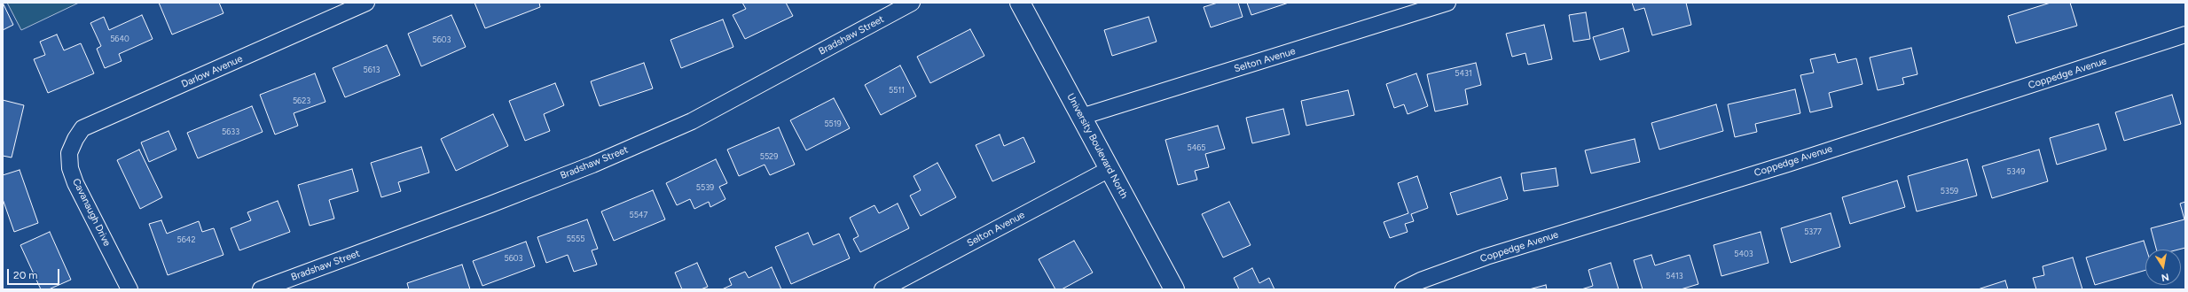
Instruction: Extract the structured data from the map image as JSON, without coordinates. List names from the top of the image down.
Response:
{
  "streets": {
    "street": [
      "Bradshaw Street",
      "Selton Avenue",
      "Darlow Avenue",
      "Coppedge Avenue",
      "University Boulevard North",
      "Cavanaugh Drive"
    ]
  },
  "crossings": [
    ["Selton Avenue", "University Boulevard North"],
    ["Darlow Avenue", "Cavanaugh Drive"]
  ],
  "house_numbers": [
    "5640",
    "5603",
    "5613",
    "5431",
    "5511",
    "5623",
    "5519",
    "5633",
    "5465",
    "5529",
    "5349",
    "5539",
    "5359",
    "5547",
    "5377",
    "5555",
    "5642",
    "5403",
    "5603",
    "5413"
  ],
  "scale_bar": "20 m",
  "north": "bottom"
}
